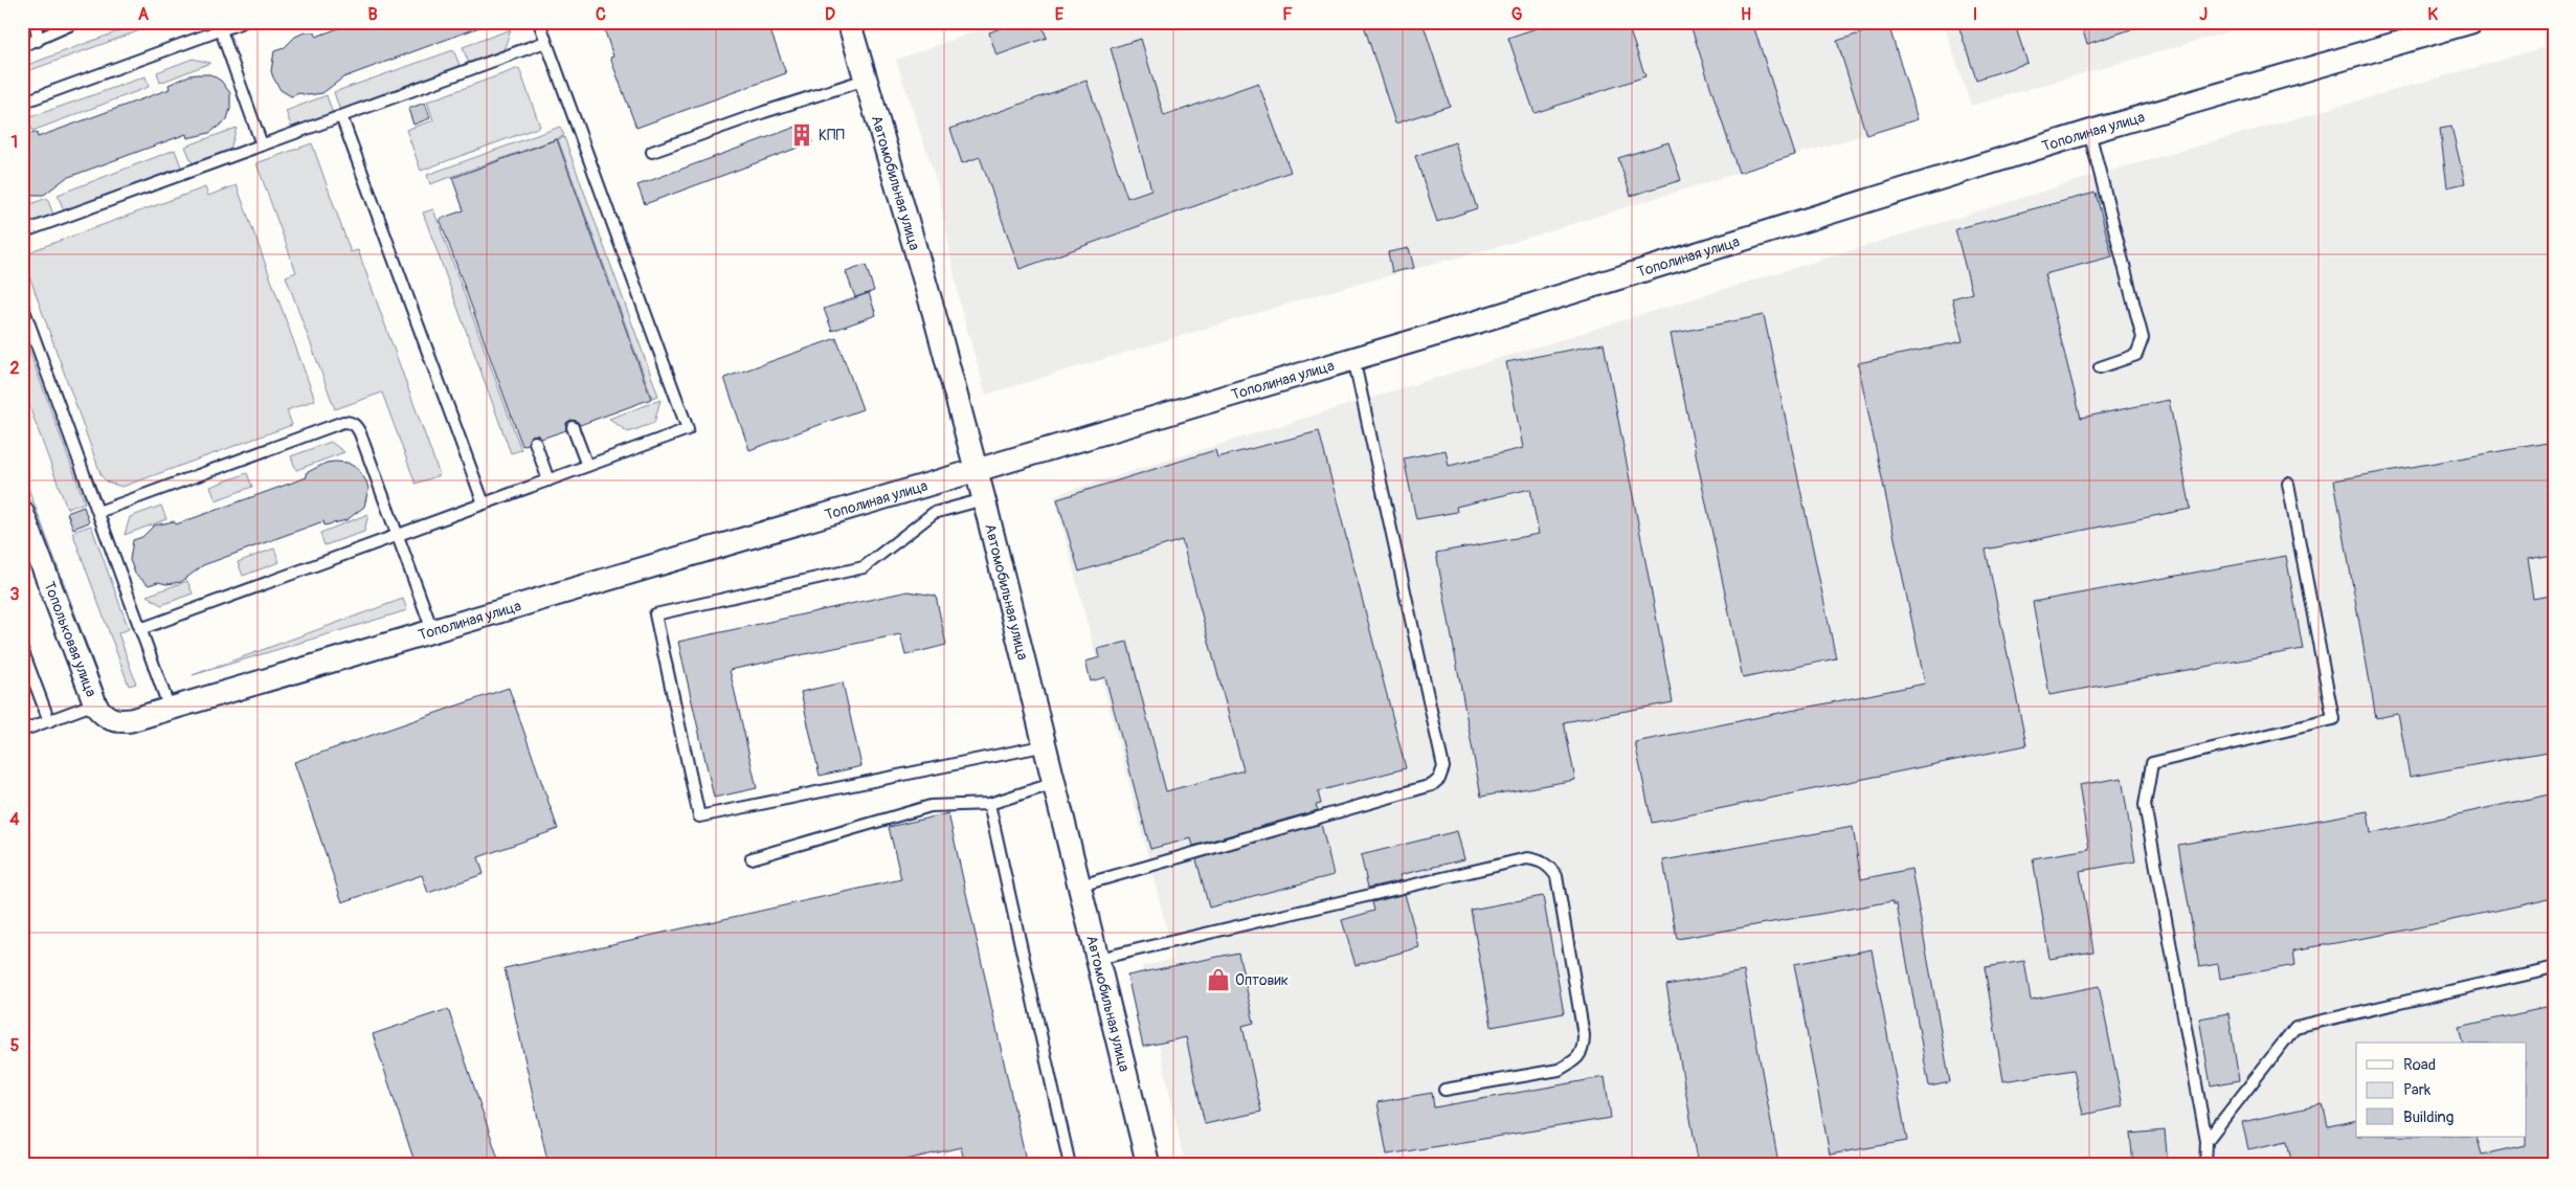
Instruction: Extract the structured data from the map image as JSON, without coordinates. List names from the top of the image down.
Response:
{
  "streets": {
    "street": ["Тополиная улица", "Автомобильная улица", "Топольковая улица"]
  },
  "crossings": [
    ["Тополиная улица", "Автомобильная улица"],
    ["Тополиная улица", "Топольковая улица"]
  ],
  "places": {
    "building": ["КПП"],
    "shop": ["Оптовик"]
  },
  "legend": ["Road", "Park", "Building"],
  "grid": {
    "columns": [
      "A",
      "B",
      "C",
      "D",
      "E",
      "F",
      "G",
      "H",
      "I",
      "J",
      "K"
    ],
    "rows": [
      "1",
      "2",
      "3",
      "4",
      "5"
    ]
  }
}
